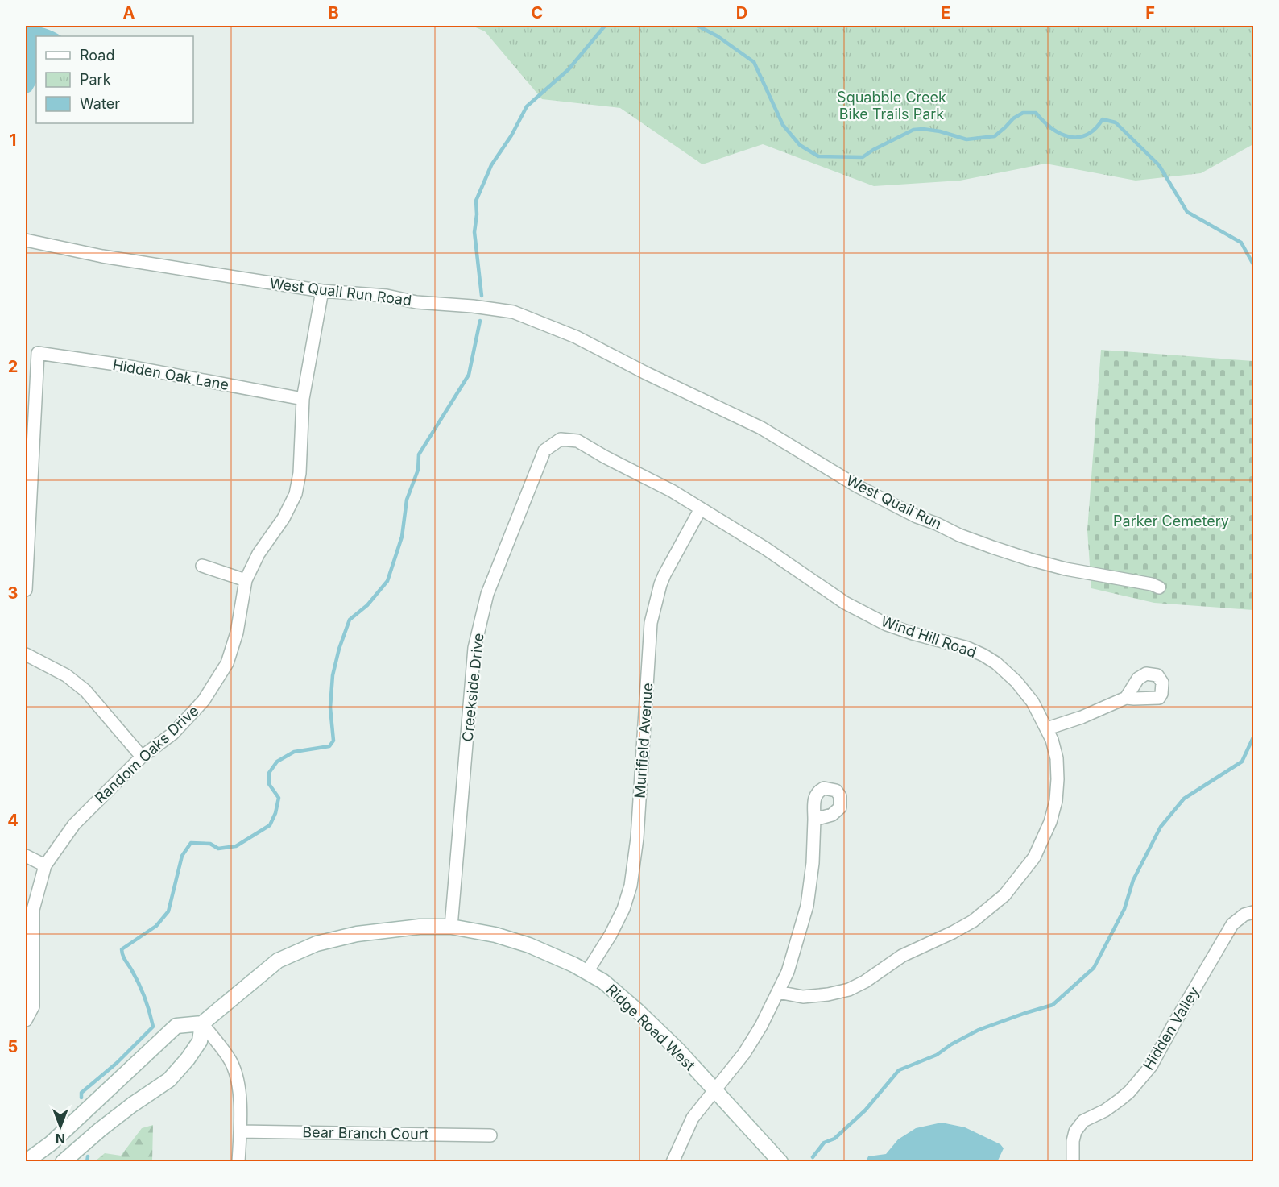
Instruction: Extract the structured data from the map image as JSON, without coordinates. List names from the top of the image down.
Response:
{
  "streets": {
    "street": [
      "West Quail Run Road",
      "Hidden Oak Lane",
      "West Quail Run",
      "Wind Hill Road",
      "Creekside Drive",
      "Murifield Avenue",
      "Random Oaks Drive",
      "Ridge Road West",
      "Hidden Valley",
      "Bear Branch Court"
    ]
  },
  "crossings": [
    ["West Quail Run Road", "West Quail Run"],
    ["West Quail Run Road", "Random Oaks Drive"],
    ["Hidden Oak Lane", "Random Oaks Drive"],
    ["Wind Hill Road", "Creekside Drive"],
    ["Wind Hill Road", "Murifield Avenue"],
    ["Creekside Drive", "Ridge Road West"],
    ["Murifield Avenue", "Ridge Road West"]
  ],
  "parks": ["Squabble Creek Bike Trails Park", "Parker Cemetery"],
  "legend": ["Road", "Park", "Water"],
  "north": "bottom",
  "grid": {
    "columns": [
      "A",
      "B",
      "C",
      "D",
      "E",
      "F"
    ],
    "rows": [
      "1",
      "2",
      "3",
      "4",
      "5"
    ]
  }
}
